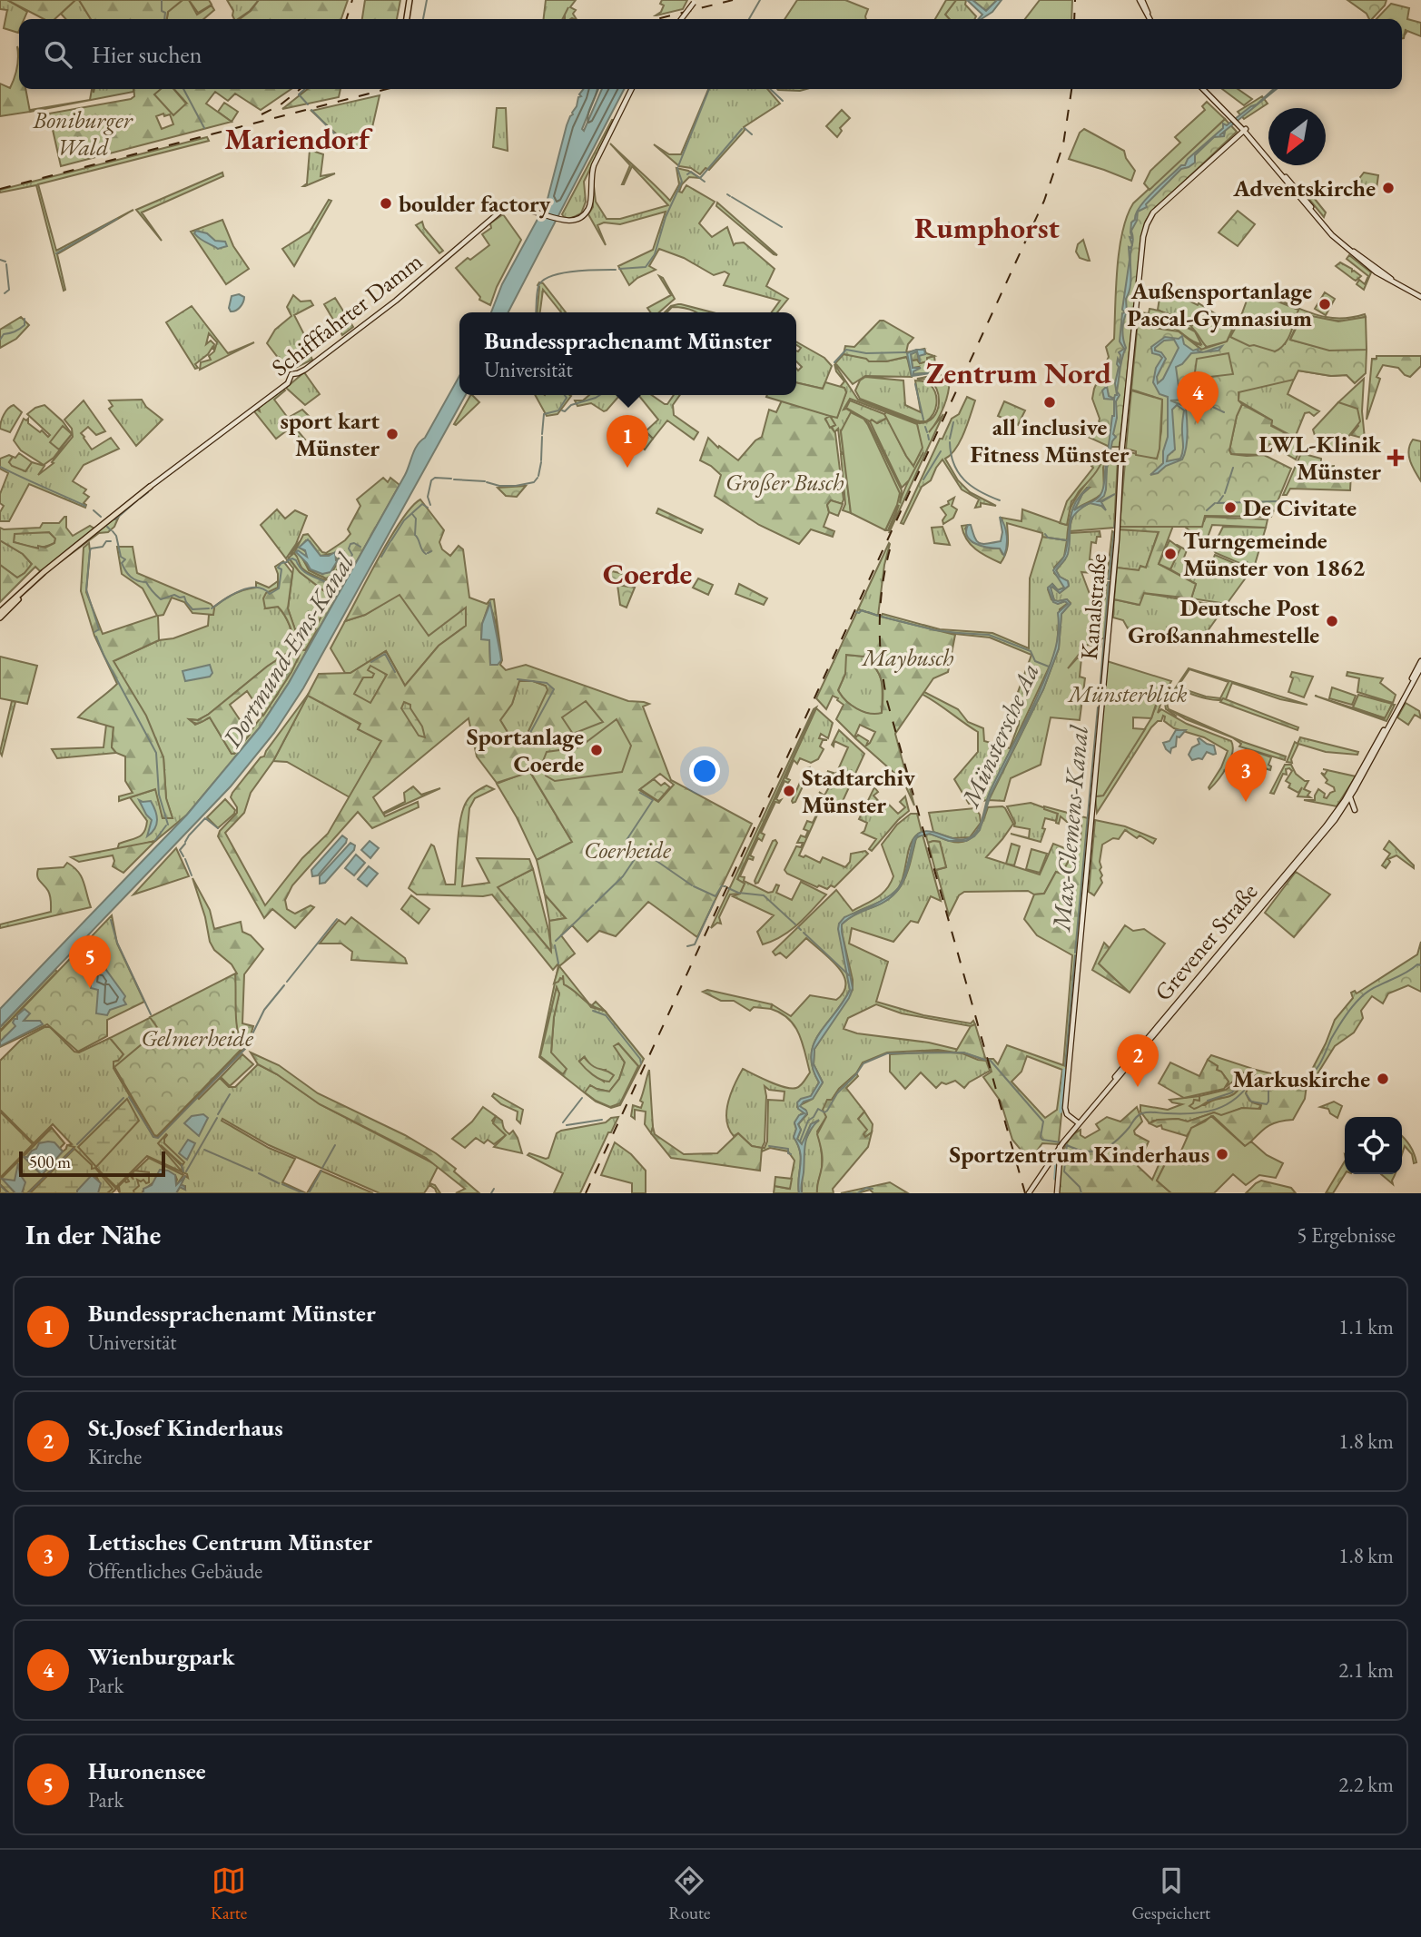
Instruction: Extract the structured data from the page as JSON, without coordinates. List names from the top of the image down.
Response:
{
  "streets": {
    "main road": ["Schifffahrter Damm", "Kanalstraße", "Grevener Straße"]
  },
  "crossings": [
    ["Kanalstraße", "Grevener Straße"]
  ],
  "districts": [
    "Mariendorf",
    "Rumphorst",
    "Zentrum Nord",
    "Coerde"
  ],
  "water": ["Dortmund-Ems-Kanal", "Münstersche Aa", "Max-Clemens-Kanal"],
  "parks": [
    "Boniburger Wald",
    "Großer Busch",
    "Maybusch",
    "Münsterblick",
    "Coerheide",
    "Gelmerheide"
  ],
  "places": {
    "other": [
      "Adventskirche",
      "boulder factory",
      "Außensportanlage Pascal-Gymnasium",
      "all inclusive Fitness Münster",
      "sport kart Münster",
      "De Civitate",
      "Turngemeinde Münster von 1862",
      "Deutsche Post Großannahmestelle",
      "Sportanlage Coerde",
      "Stadtarchiv Münster",
      "Markuskirche",
      "Sportzentrum Kinderhaus"
    ],
    "health": ["LWL-Klinik Münster"]
  },
  "scale_bar": "500 m",
  "north": "bottom left",
  "page": {
    "search": "Hier suchen",
    "popup": ["Bundessprachenamt Münster", "Universität"],
    "pins": [
      "4",
      "1",
      "3",
      "5",
      "2"
    ],
    "scale": "500 m",
    "heading": ["In der Nähe", "5 Ergebnisse"],
    "list": [
      {
        "mark": "1",
        "name": "Bundessprachenamt Münster",
        "note": "Universität",
        "value": "1.1 km"
      },
      {
        "mark": "2",
        "name": "St.Josef Kinderhaus",
        "note": "Kirche",
        "value": "1.8 km"
      },
      {
        "mark": "3",
        "name": "Lettisches Centrum Münster",
        "note": "Öffentliches Gebäude",
        "value": "1.8 km"
      },
      {
        "mark": "4",
        "name": "Wienburgpark",
        "note": "Park",
        "value": "2.1 km"
      },
      {
        "mark": "5",
        "name": "Huronensee",
        "note": "Park",
        "value": "2.2 km"
      }
    ],
    "nav": ["Karte", "Route", "Gespeichert"]
  }
}
